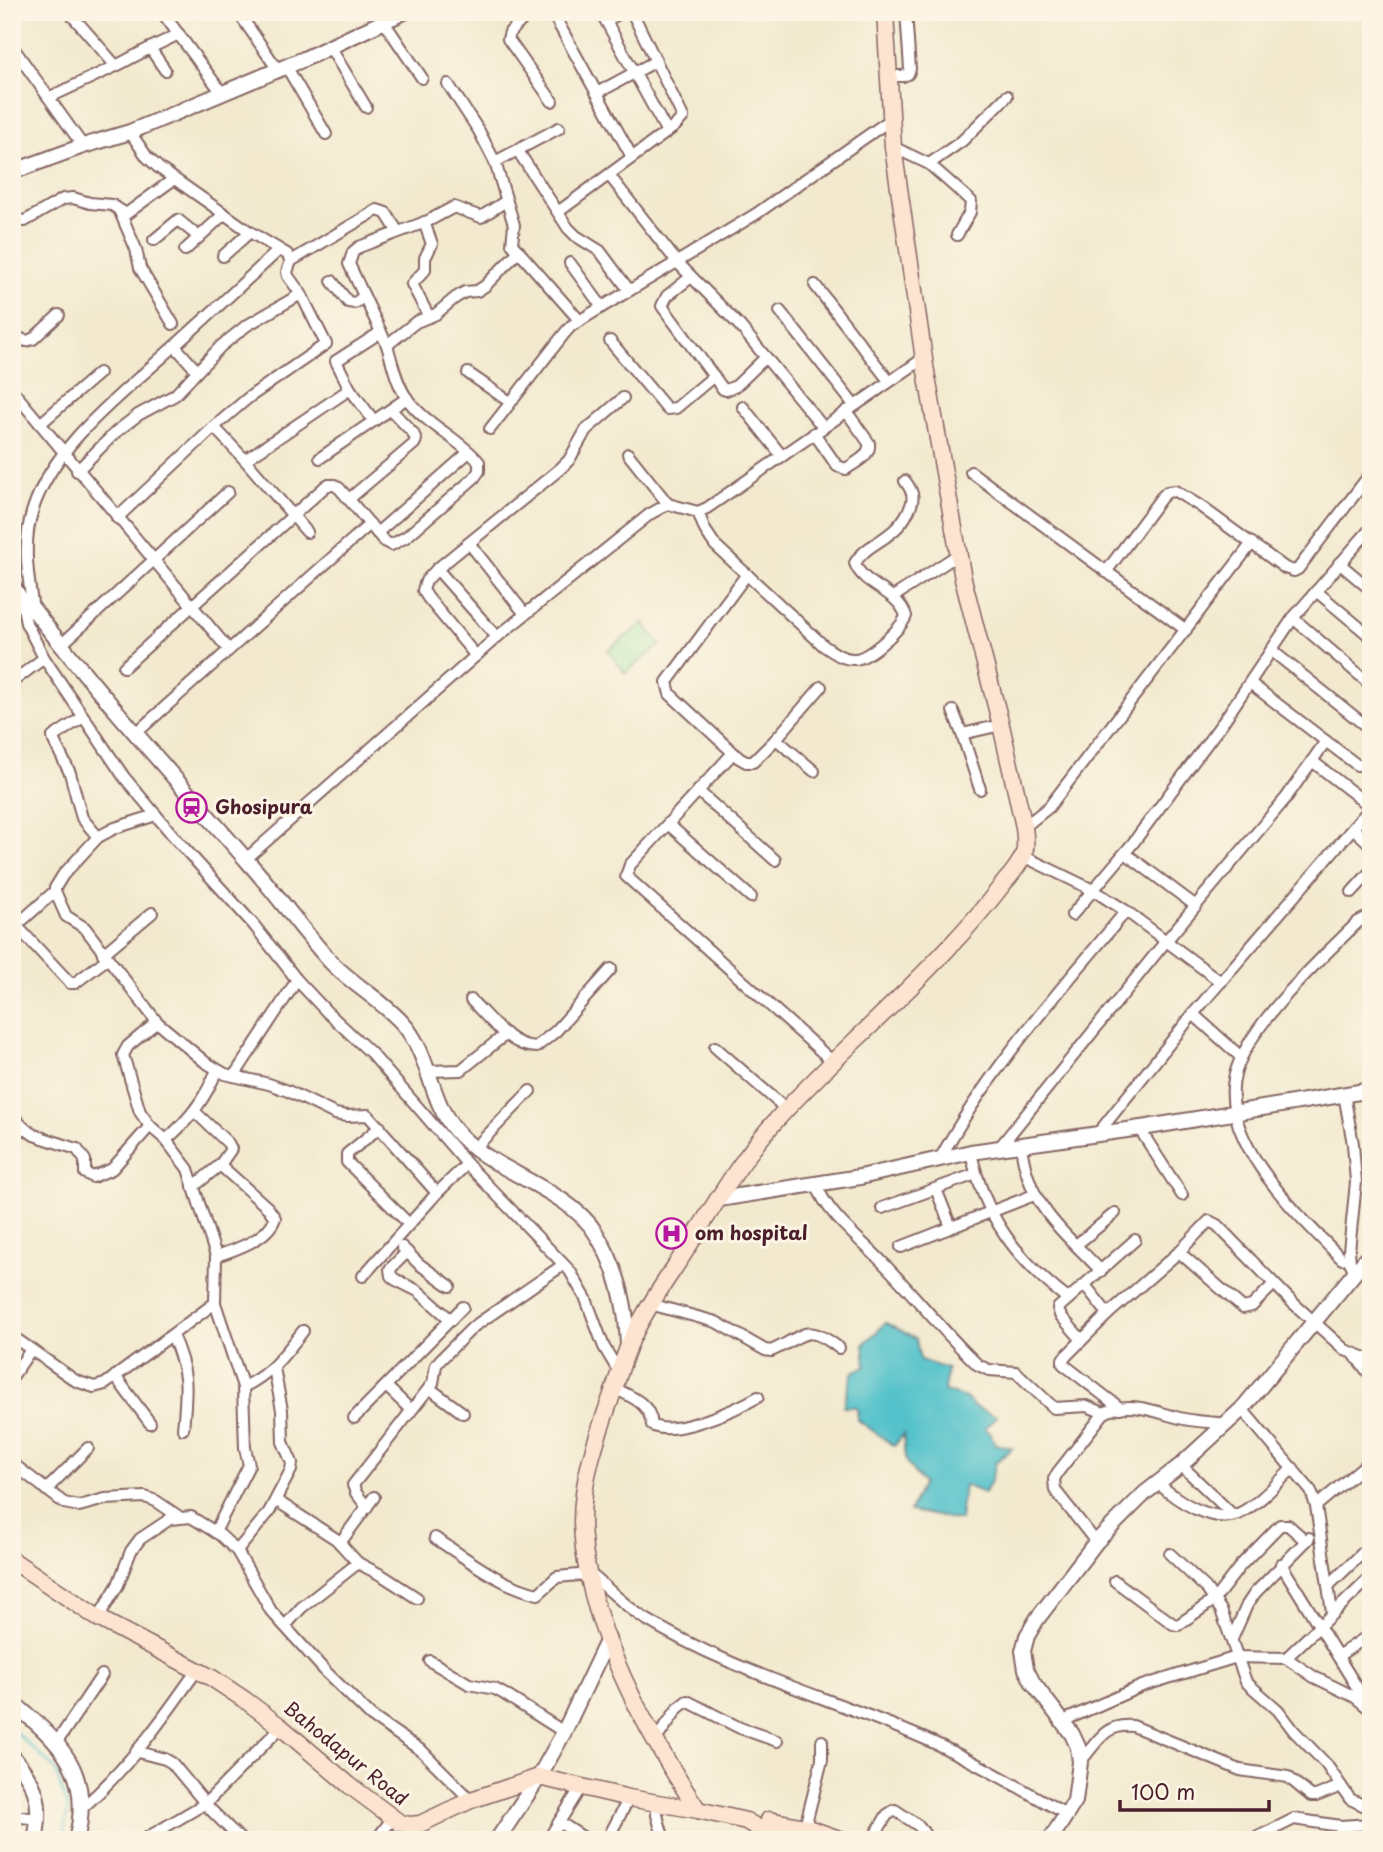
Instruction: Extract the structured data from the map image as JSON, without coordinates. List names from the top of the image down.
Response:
{
  "streets": {
    "main road": ["Bahodapur Road"]
  },
  "places": {
    "station": ["Ghosipura"],
    "hospital": ["om hospital"]
  },
  "scale_bar": "100 m"
}
